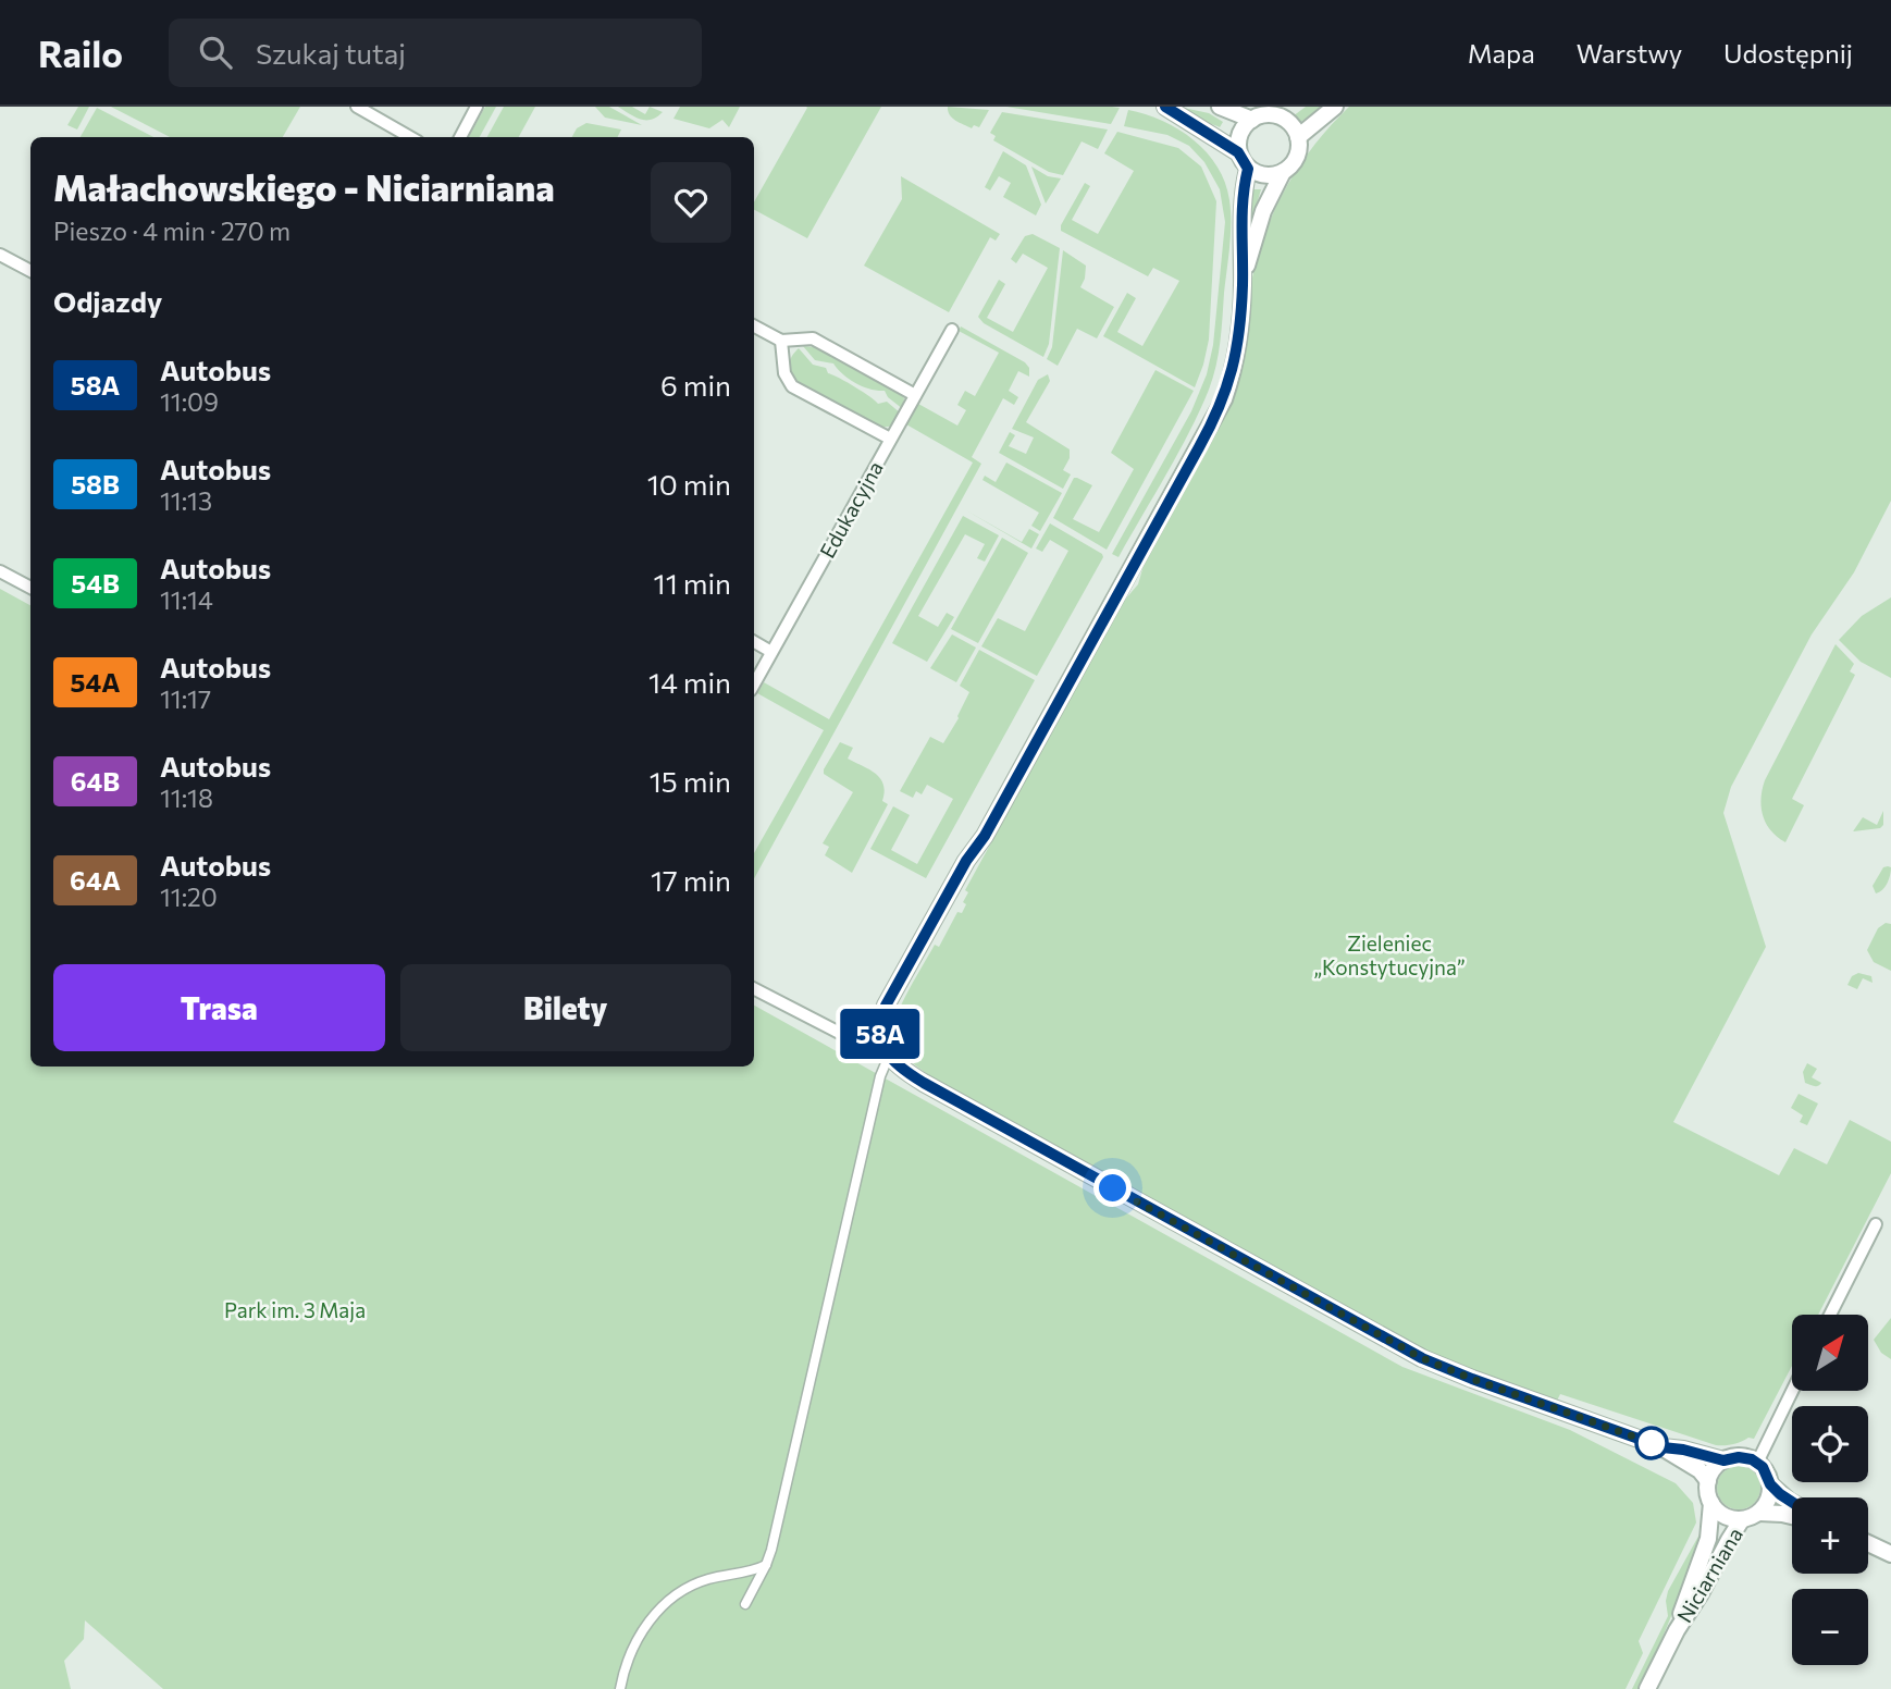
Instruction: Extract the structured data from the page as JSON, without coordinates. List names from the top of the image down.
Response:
{
  "streets": {
    "street": ["Edukacyjna", "Niciarniana"]
  },
  "parks": ["Zieleniec „Konstytucyjna”", "Park im. 3 Maja"],
  "lines": ["bus line 58A"],
  "north": "top right",
  "page": {
    "header": "Railo",
    "search": "Szukaj tutaj",
    "nav": ["Mapa", "Warstwy", "Udostępnij"],
    "on_map": "58A",
    "heading": [
      ["Małachowskiego - Niciarniana", "Pieszo · 4 min · 270 m"],
      "Odjazdy"
    ],
    "list": [
      {
        "mark": "58A",
        "name": "Autobus",
        "note": "11:09",
        "value": "6 min"
      },
      {
        "mark": "58B",
        "name": "Autobus",
        "note": "11:13",
        "value": "10 min"
      },
      {
        "mark": "54B",
        "name": "Autobus",
        "note": "11:14",
        "value": "11 min"
      },
      {
        "mark": "54A",
        "name": "Autobus",
        "note": "11:17",
        "value": "14 min"
      },
      {
        "mark": "64B",
        "name": "Autobus",
        "note": "11:18",
        "value": "15 min"
      },
      {
        "mark": "64A",
        "name": "Autobus",
        "note": "11:20",
        "value": "17 min"
      }
    ],
    "buttons": ["Trasa", "Bilety"],
    "map_buttons": ["+", "−"]
  }
}
